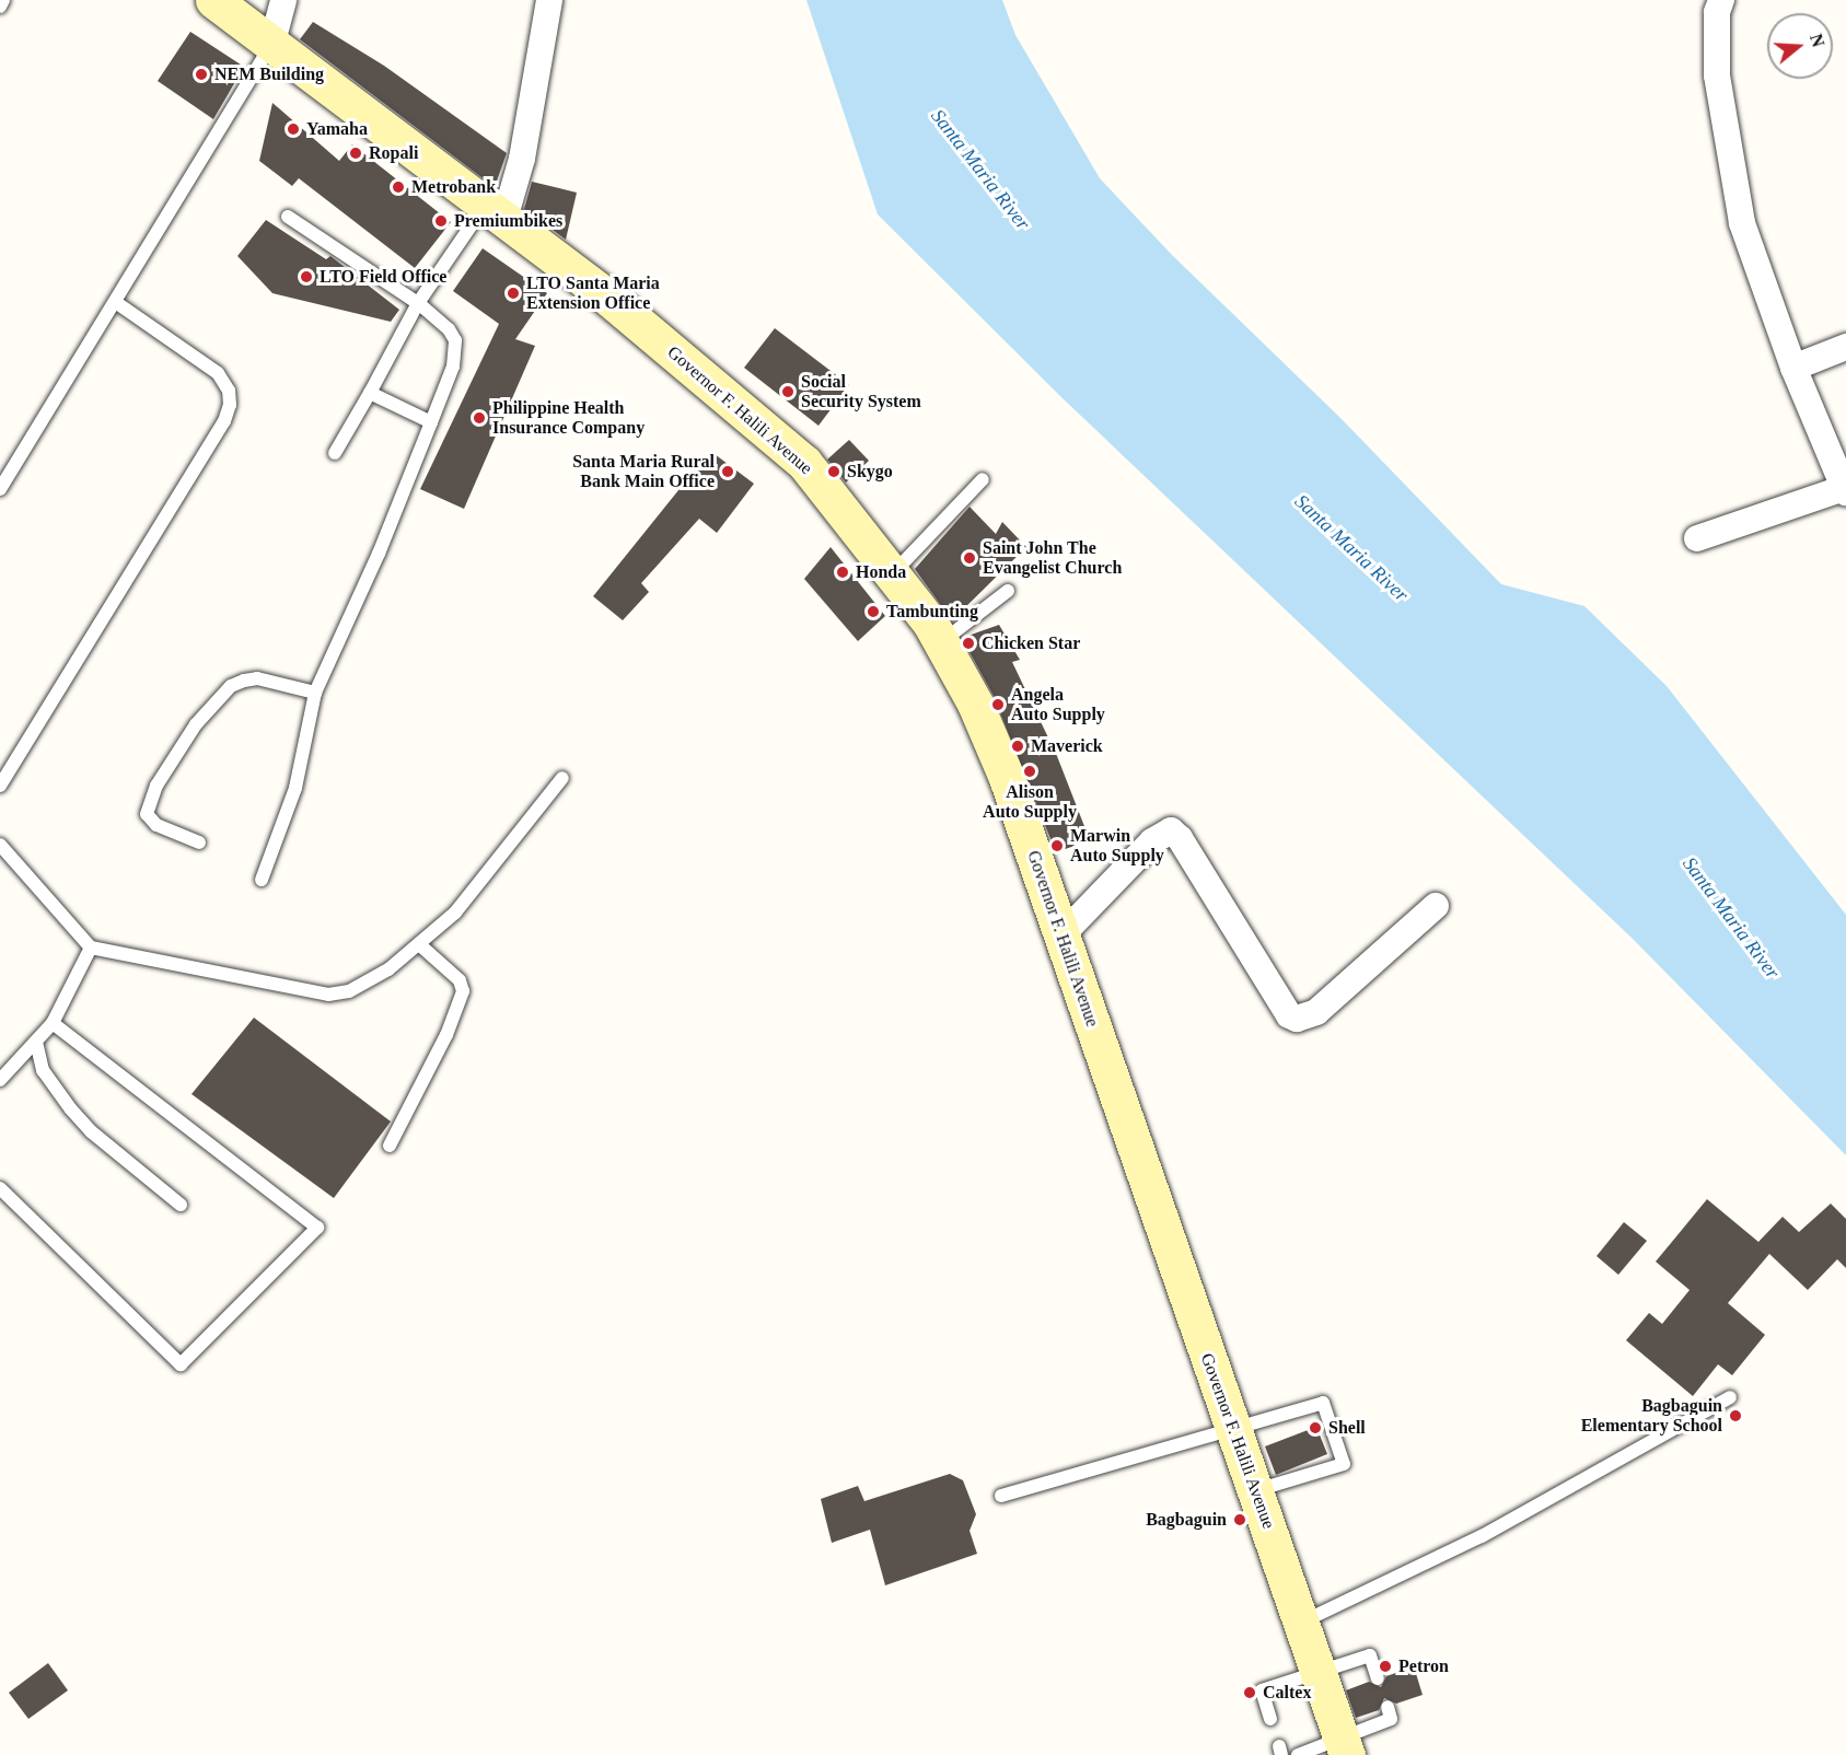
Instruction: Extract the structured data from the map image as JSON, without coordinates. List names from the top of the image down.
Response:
{
  "streets": {
    "main road": ["Governor F. Halili Avenue"]
  },
  "water": ["Santa Maria River"],
  "places": [
    "NEM Building",
    "Yamaha",
    "Ropali",
    "Metrobank",
    "Premiumbikes",
    "LTO Field Office",
    "LTO Santa Maria Extension Office",
    "Social Security System",
    "Philippine Health Insurance Company",
    "Santa Maria Rural Bank Main Office",
    "Skygo",
    "Saint John The Evangelist Church",
    "Honda",
    "Tambunting",
    "Chicken Star",
    "Angela Auto Supply",
    "Maverick",
    "Alison Auto Supply",
    "Marwin Auto Supply",
    "Bagbaguin Elementary School",
    "Shell",
    "Bagbaguin",
    "Petron",
    "Caltex"
  ],
  "north": "right"
}
